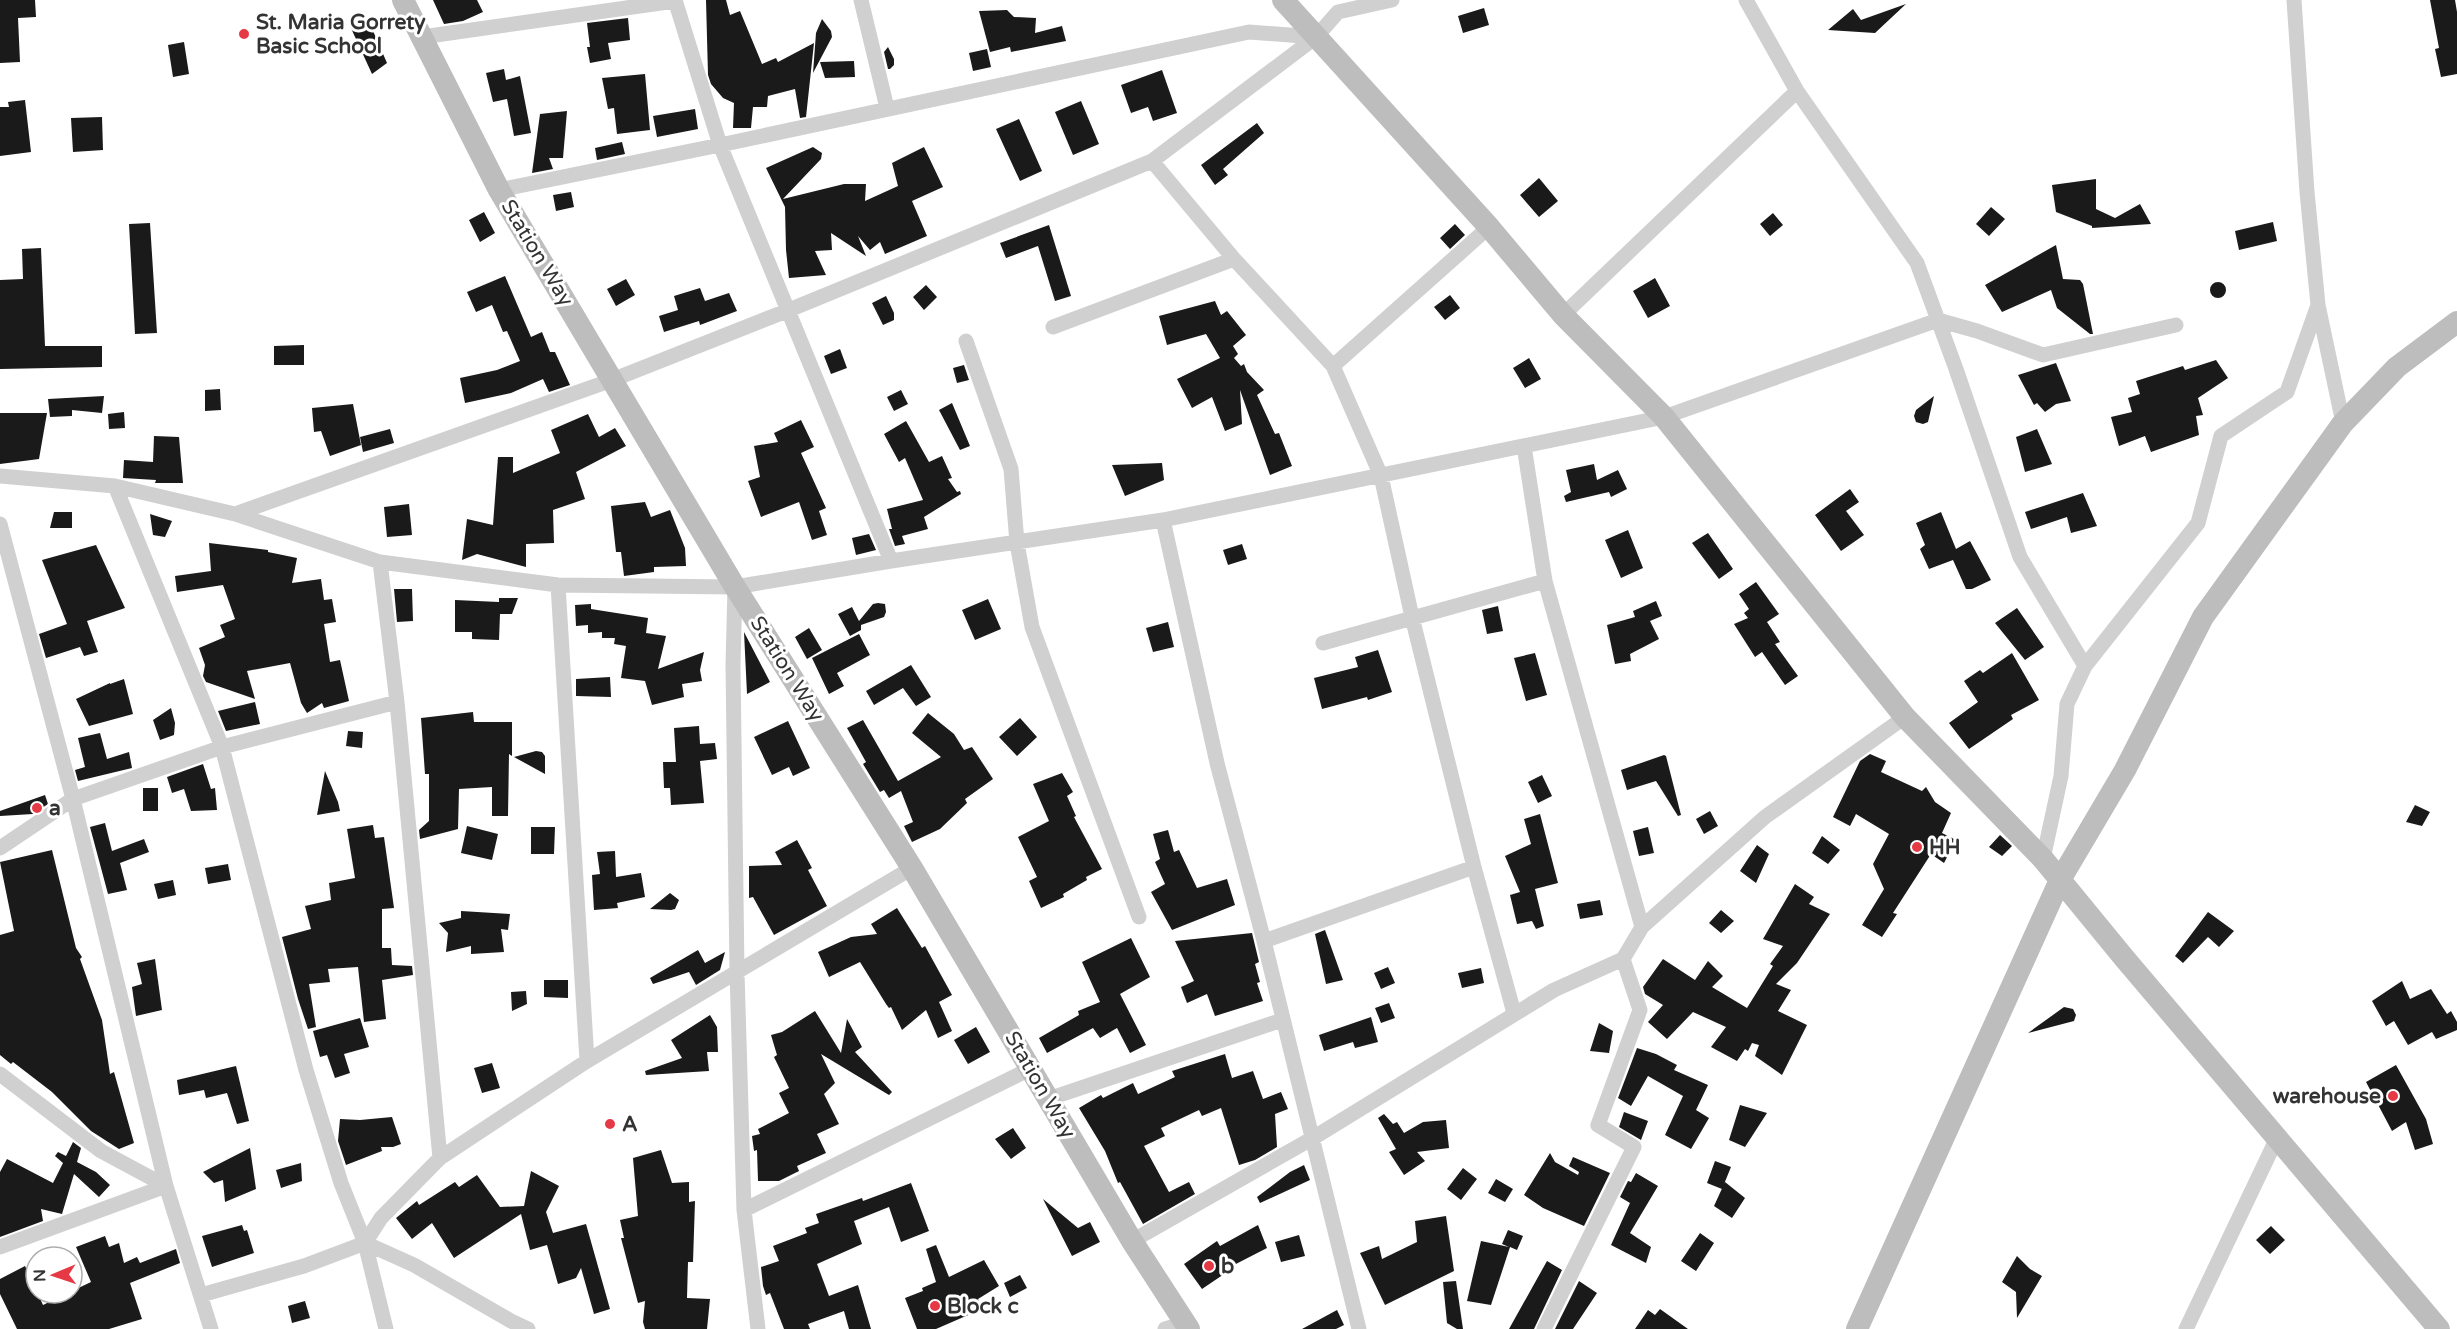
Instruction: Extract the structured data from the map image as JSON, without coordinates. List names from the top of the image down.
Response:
{
  "streets": {
    "street": ["Station Way"]
  },
  "places": [
    "St. Maria Gorrety Basic School",
    "a",
    "HH",
    "warehouse",
    "A",
    "b",
    "Block c"
  ],
  "north": "left"
}
